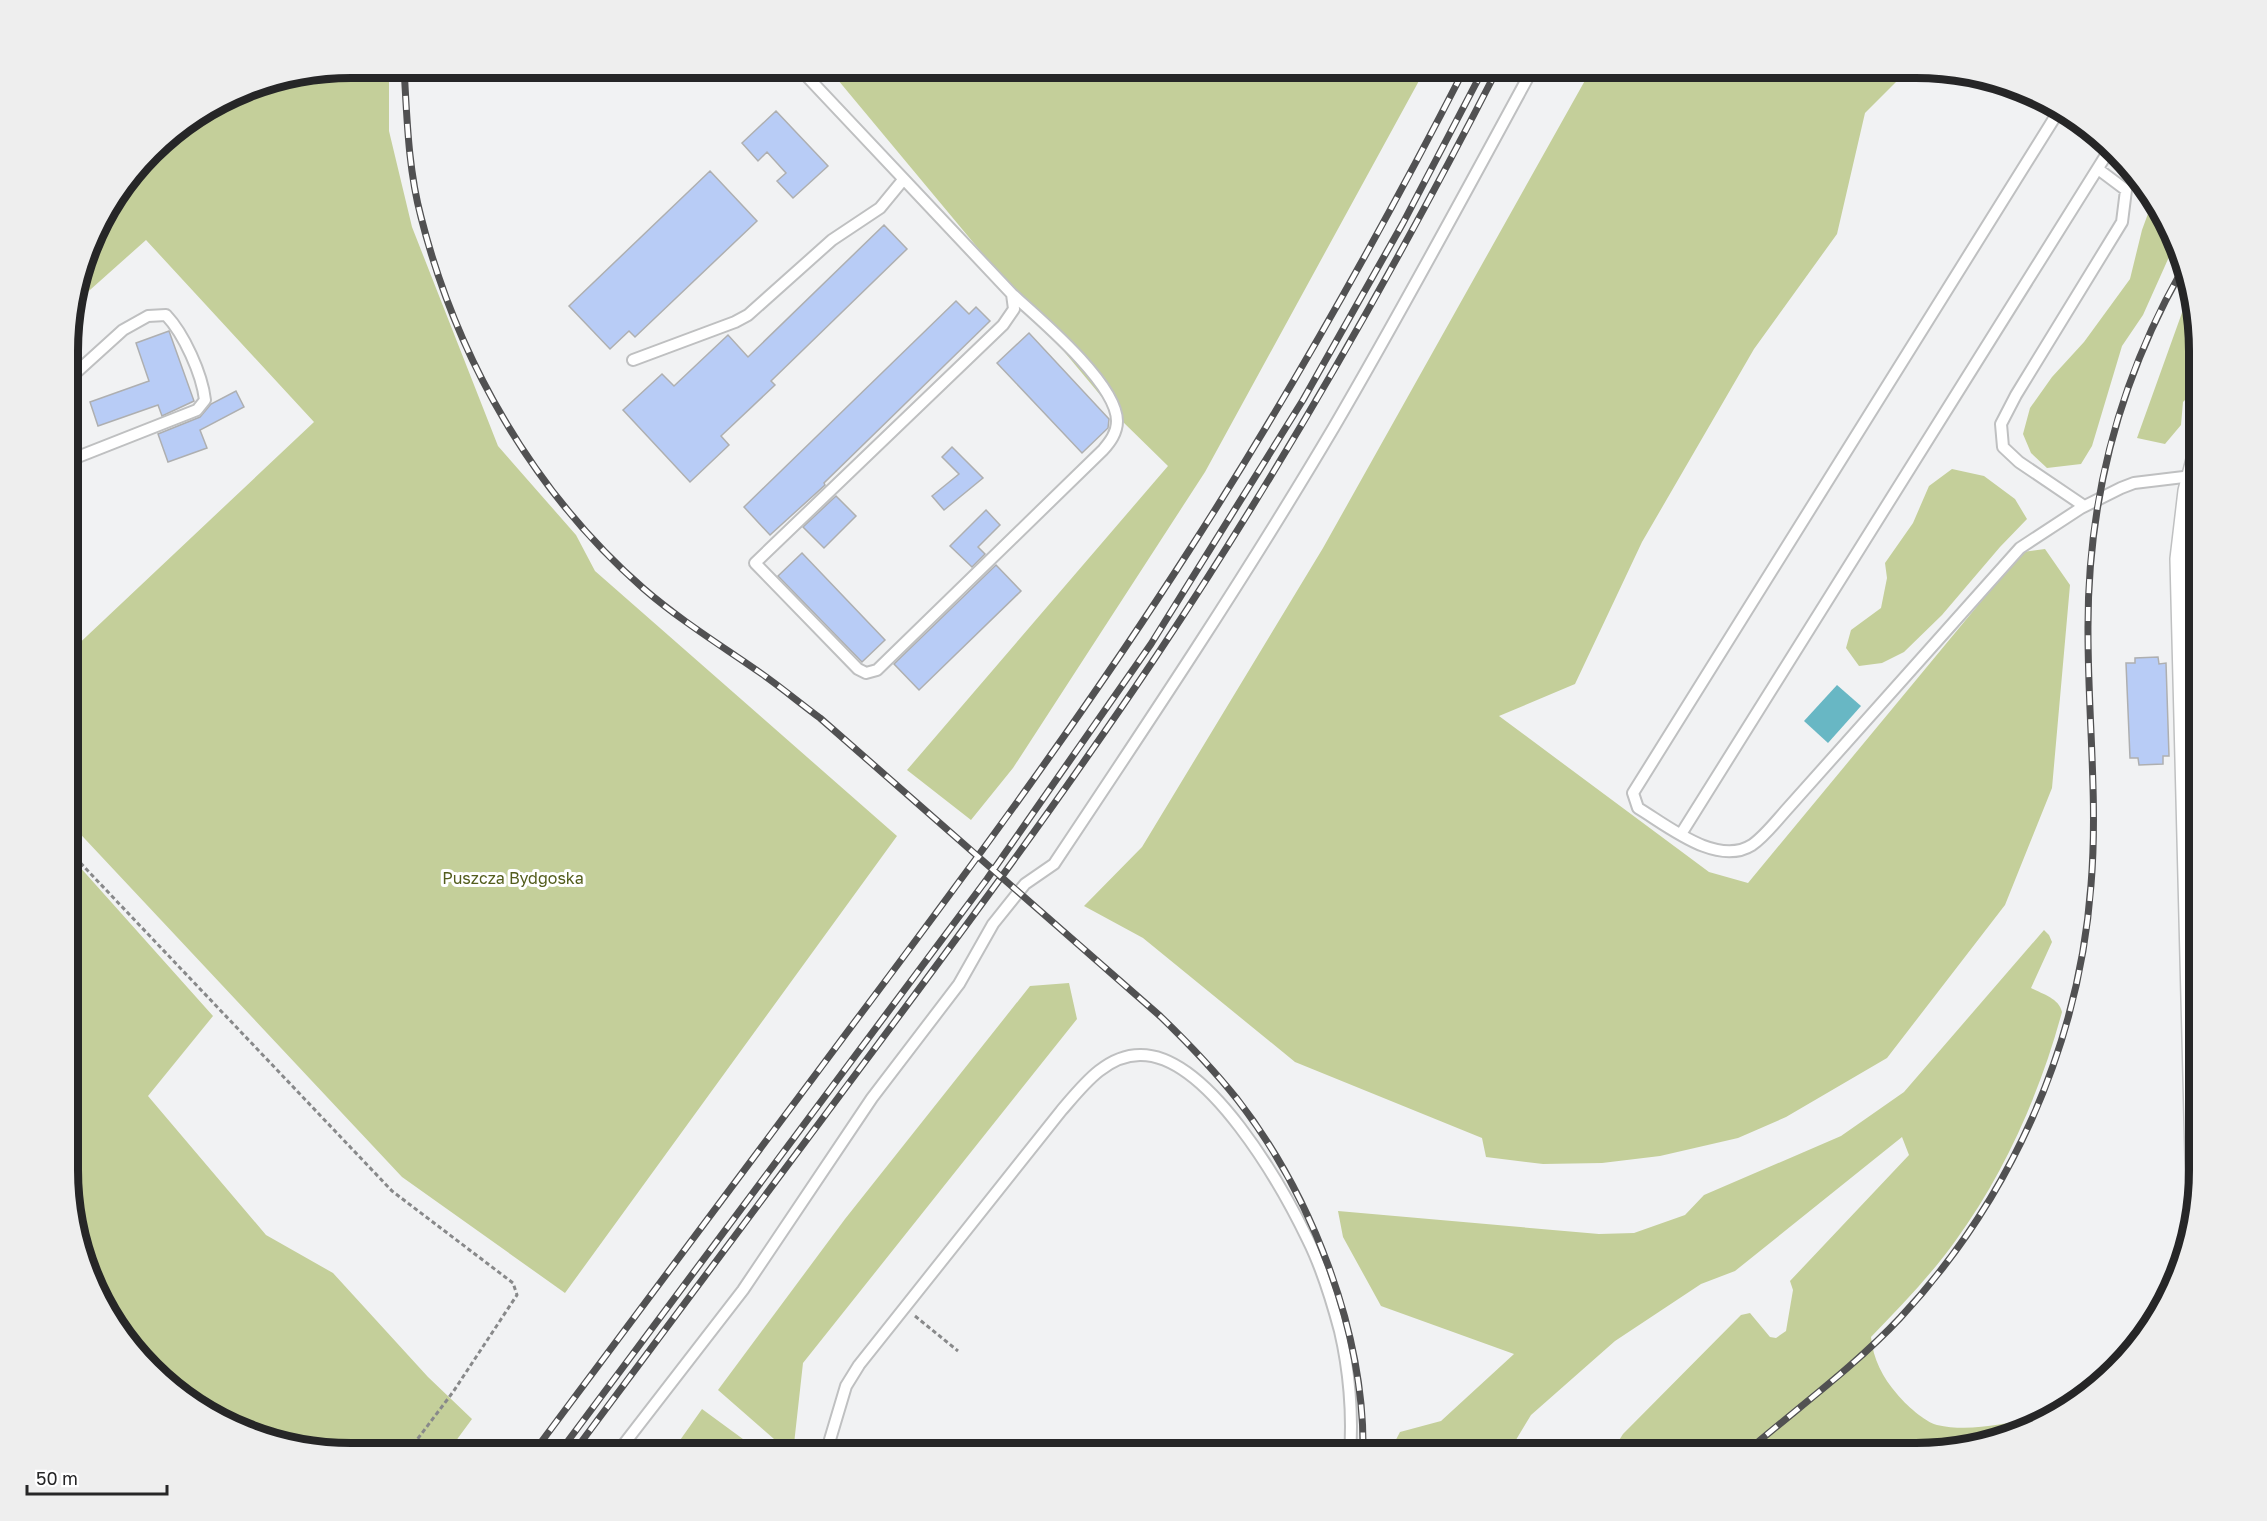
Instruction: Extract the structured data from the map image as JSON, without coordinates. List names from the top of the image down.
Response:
{
  "parks": ["Puszcza Bydgoska"],
  "scale_bar": "50 m"
}
